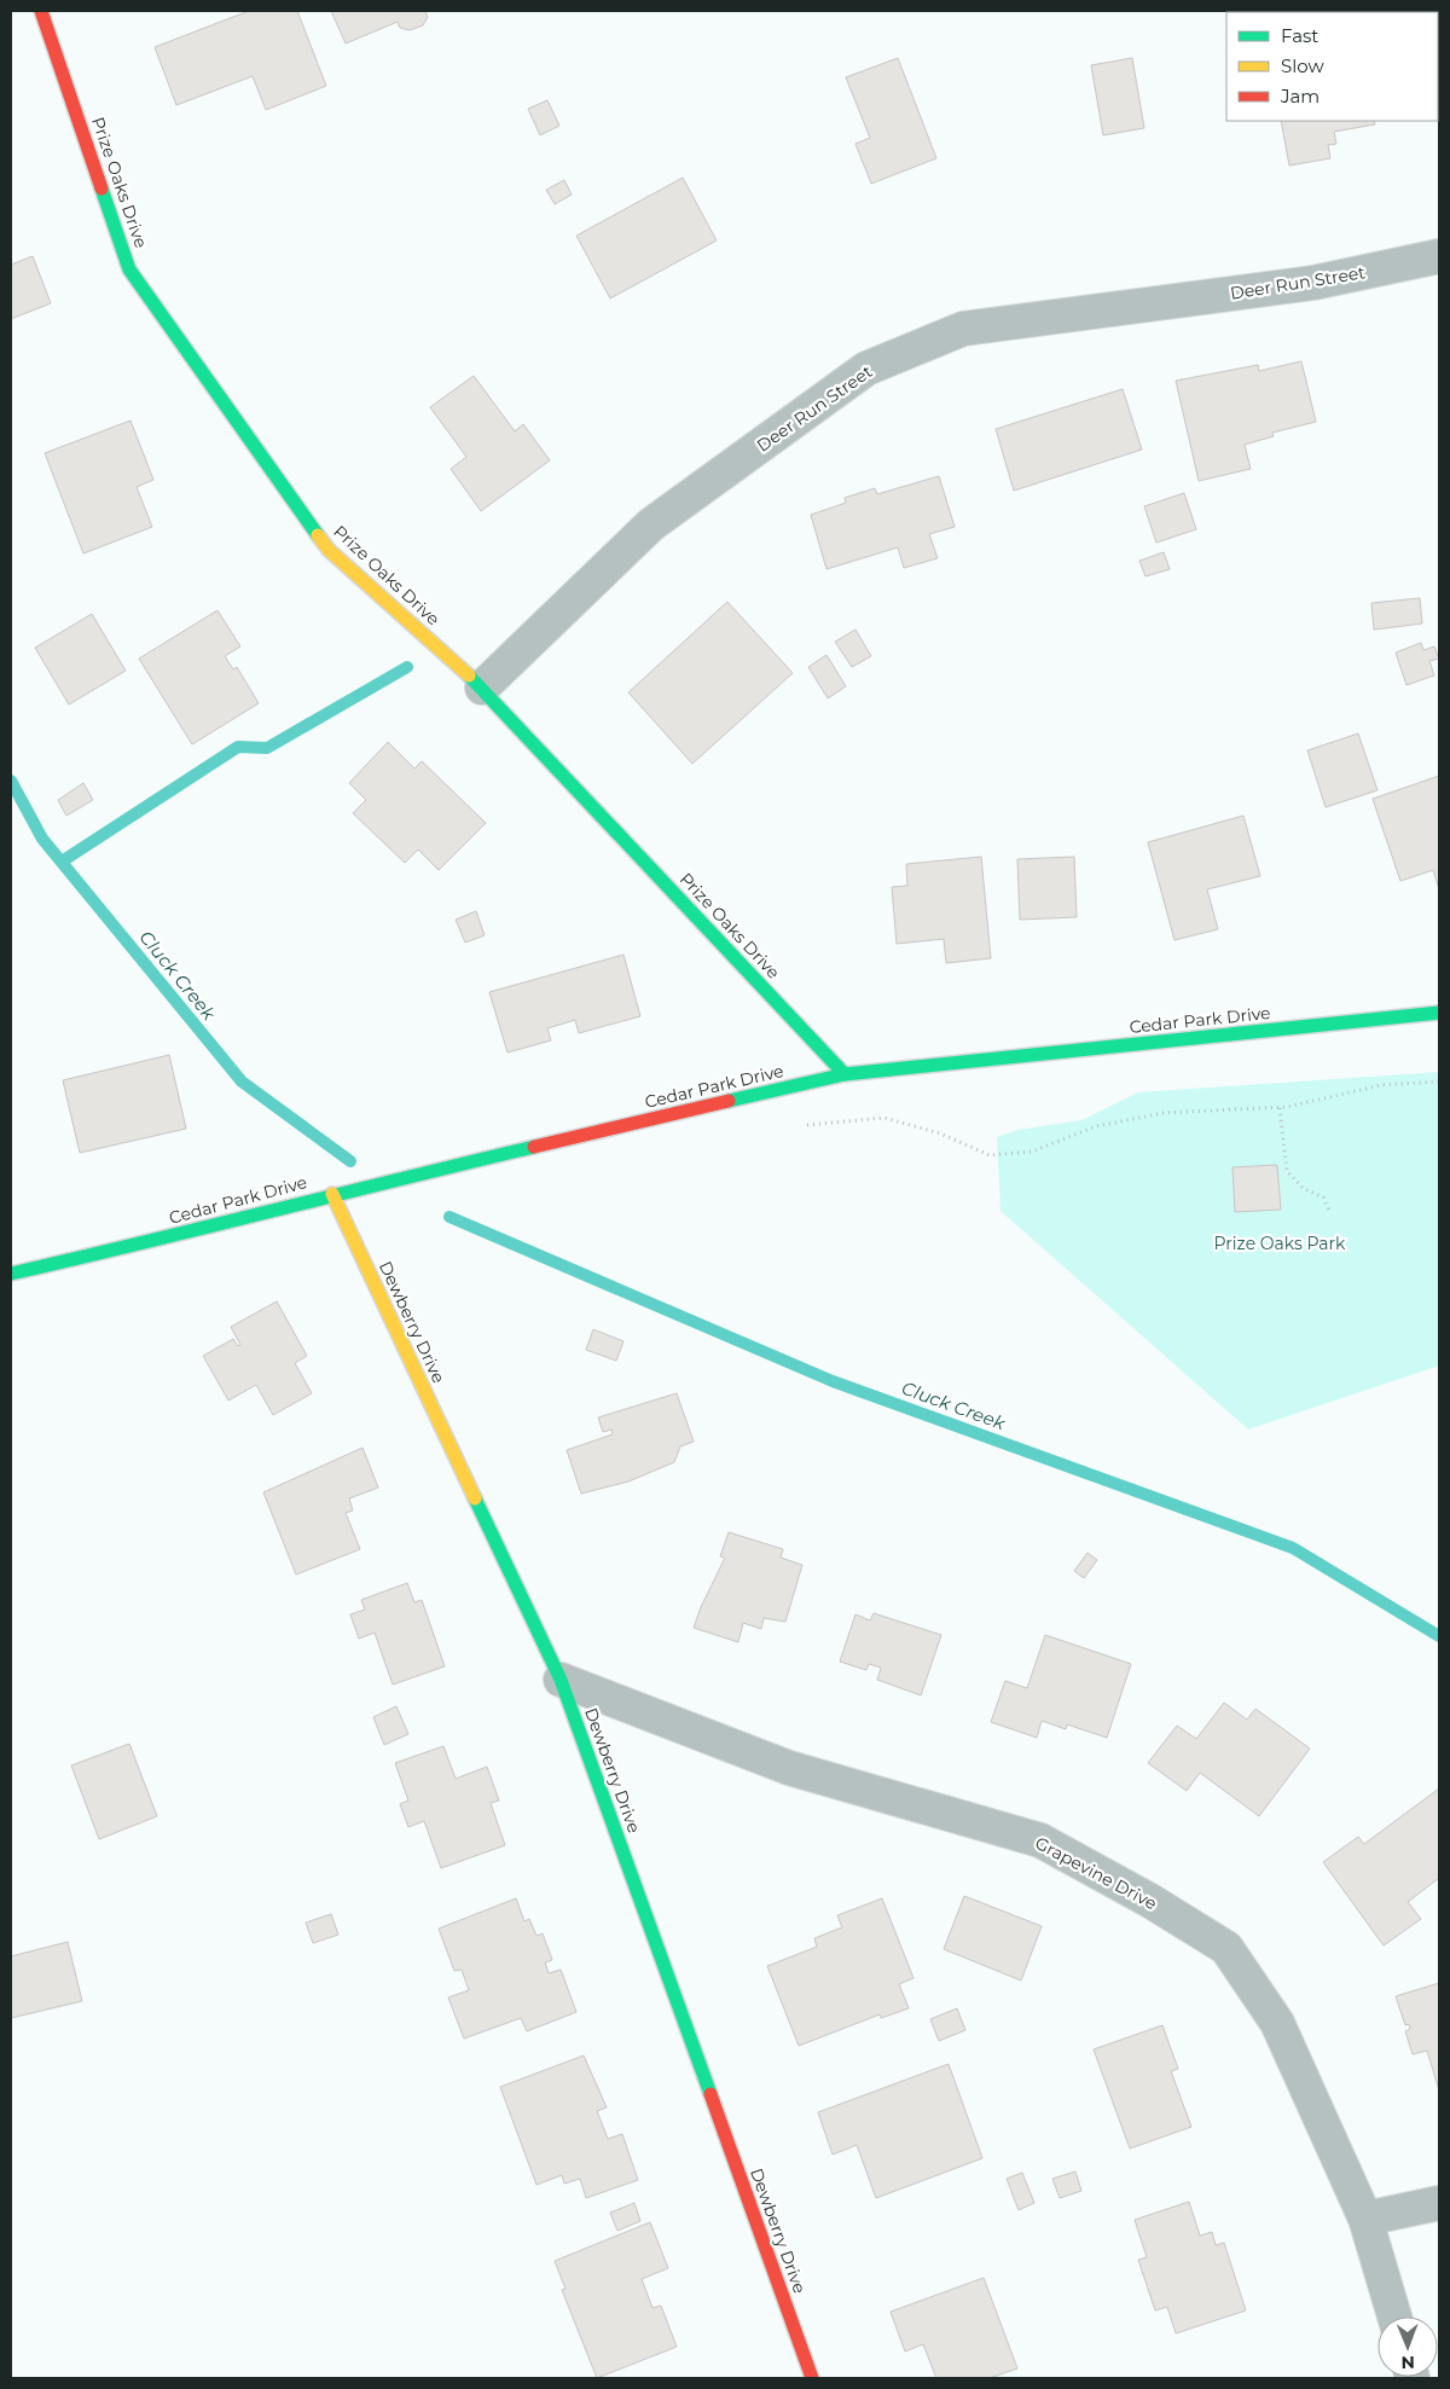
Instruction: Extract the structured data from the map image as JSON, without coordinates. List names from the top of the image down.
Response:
{
  "streets": {
    "street": [
      "Prize Oaks Drive",
      "Deer Run Street",
      "Cedar Park Drive",
      "Dewberry Drive",
      "Grapevine Drive"
    ]
  },
  "crossings": [
    ["Prize Oaks Drive", "Deer Run Street"],
    ["Prize Oaks Drive", "Cedar Park Drive"],
    ["Cedar Park Drive", "Dewberry Drive"],
    ["Dewberry Drive", "Grapevine Drive"]
  ],
  "water": ["Cluck Creek"],
  "parks": ["Prize Oaks Park"],
  "legend": ["Fast", "Slow", "Jam"],
  "north": "bottom"
}
